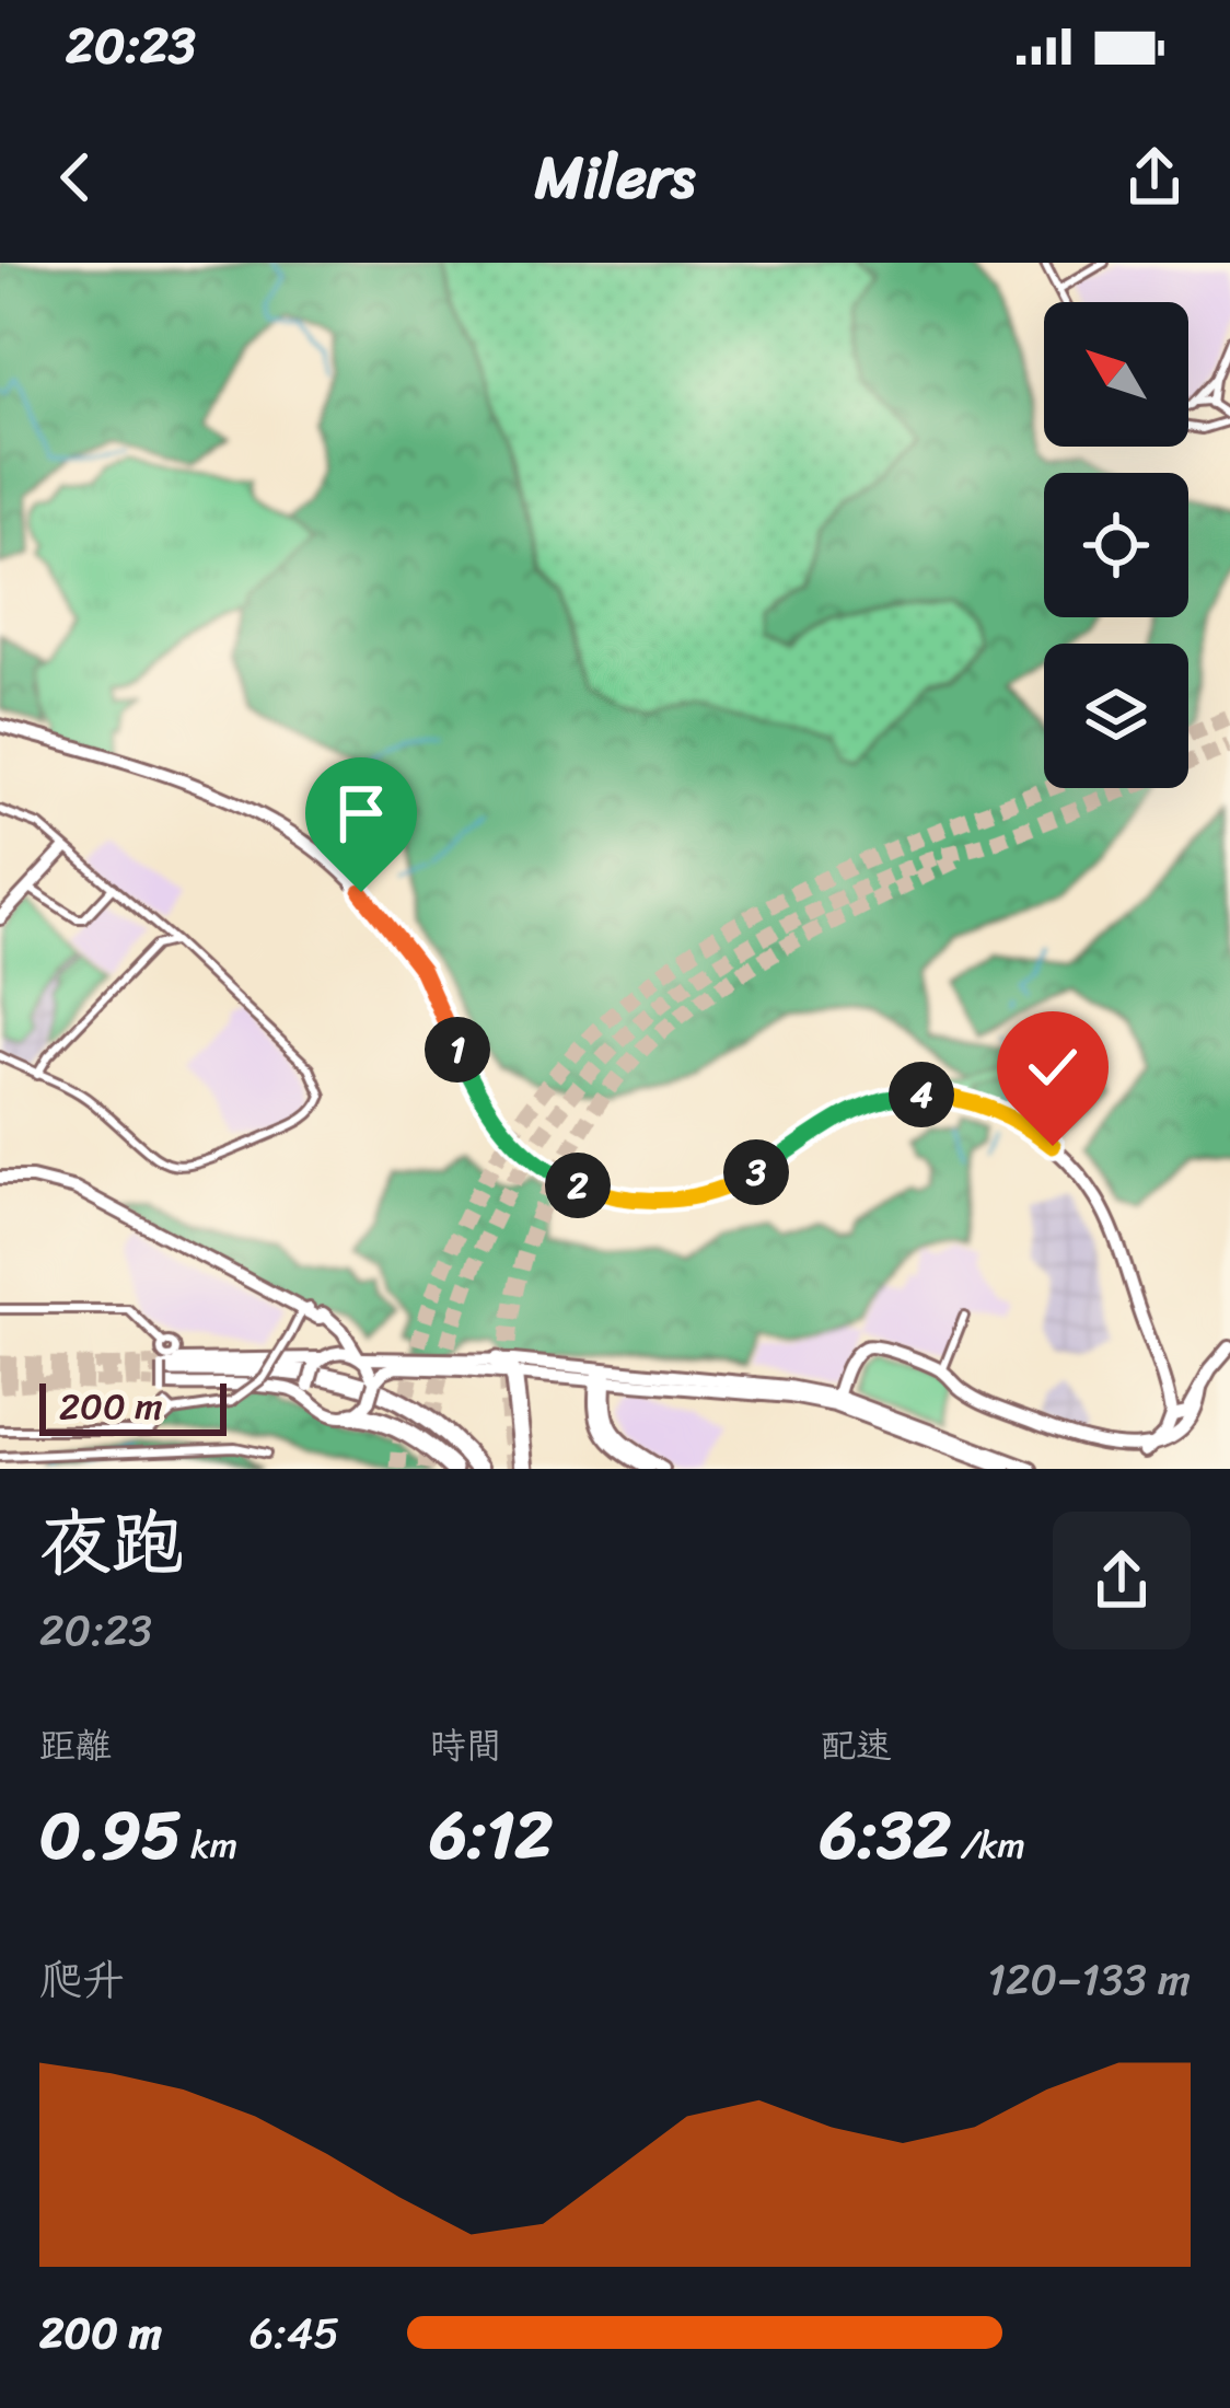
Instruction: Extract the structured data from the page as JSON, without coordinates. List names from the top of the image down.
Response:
{
  "scale_bar": "200 m",
  "north": "top left",
  "page": {
    "status": "20:23",
    "header": "Milers",
    "pins": [
      "1",
      "4",
      "3",
      "2"
    ],
    "scale": "200 m",
    "heading": ["夜跑", "20:23"],
    "stats": [
      ["距離", "0.95 km"],
      ["時間", "6:12"],
      ["配速", "6:32 /km"]
    ],
    "chart": ["爬升", "120–133 m"],
    "list": [
      {
        "name": "200 m",
        "note": "6:45"
      }
    ]
  }
}
